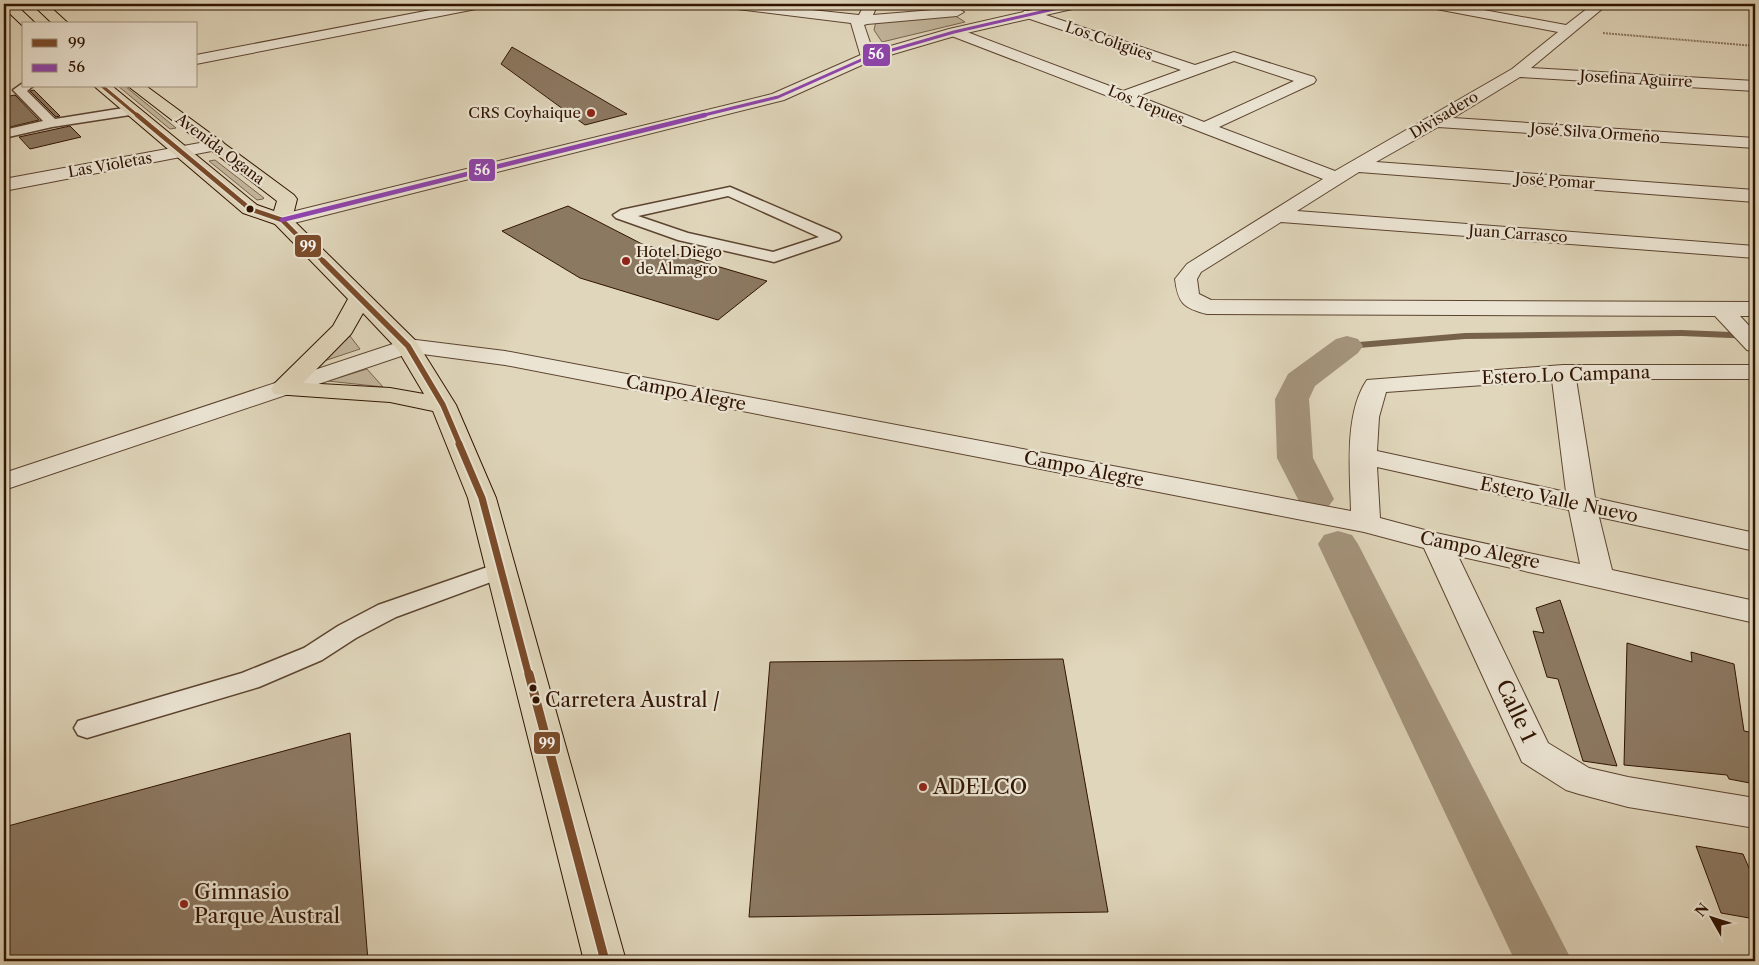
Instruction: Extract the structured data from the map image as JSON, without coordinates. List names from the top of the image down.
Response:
{
  "streets": {
    "main road": ["Avenida Ogana"],
    "street": [
      "Los Coligües",
      "Josefina Aguirre",
      "Los Tepues",
      "Divisadero",
      "José Silva Ormeño",
      "Las Violetas",
      "José Pomar",
      "Juan Carrasco",
      "Estero Lo Campana",
      "Campo Alegre",
      "Estero Valle Nuevo",
      "Calle 1"
    ]
  },
  "crossings": [
    ["Josefina Aguirre", "Divisadero"],
    ["Los Tepues", "Divisadero"],
    ["Divisadero", "José Silva Ormeño"],
    ["Divisadero", "José Pomar"],
    ["Divisadero", "Juan Carrasco"],
    ["Avenida Ogana", "Las Violetas"],
    ["Avenida Ogana", "Campo Alegre"],
    ["Estero Lo Campana", "Estero Valle Nuevo"],
    ["Campo Alegre", "Calle 1"]
  ],
  "places": [
    "CRS Coyhaique",
    "Hotel Diego de Almagro",
    "Carretera Austral /",
    "ADELCO",
    "Gimnasio Parque Austral"
  ],
  "lines": ["transit line 56", "transit line 99"],
  "legend": ["99", "56"],
  "north": "top left"
}
